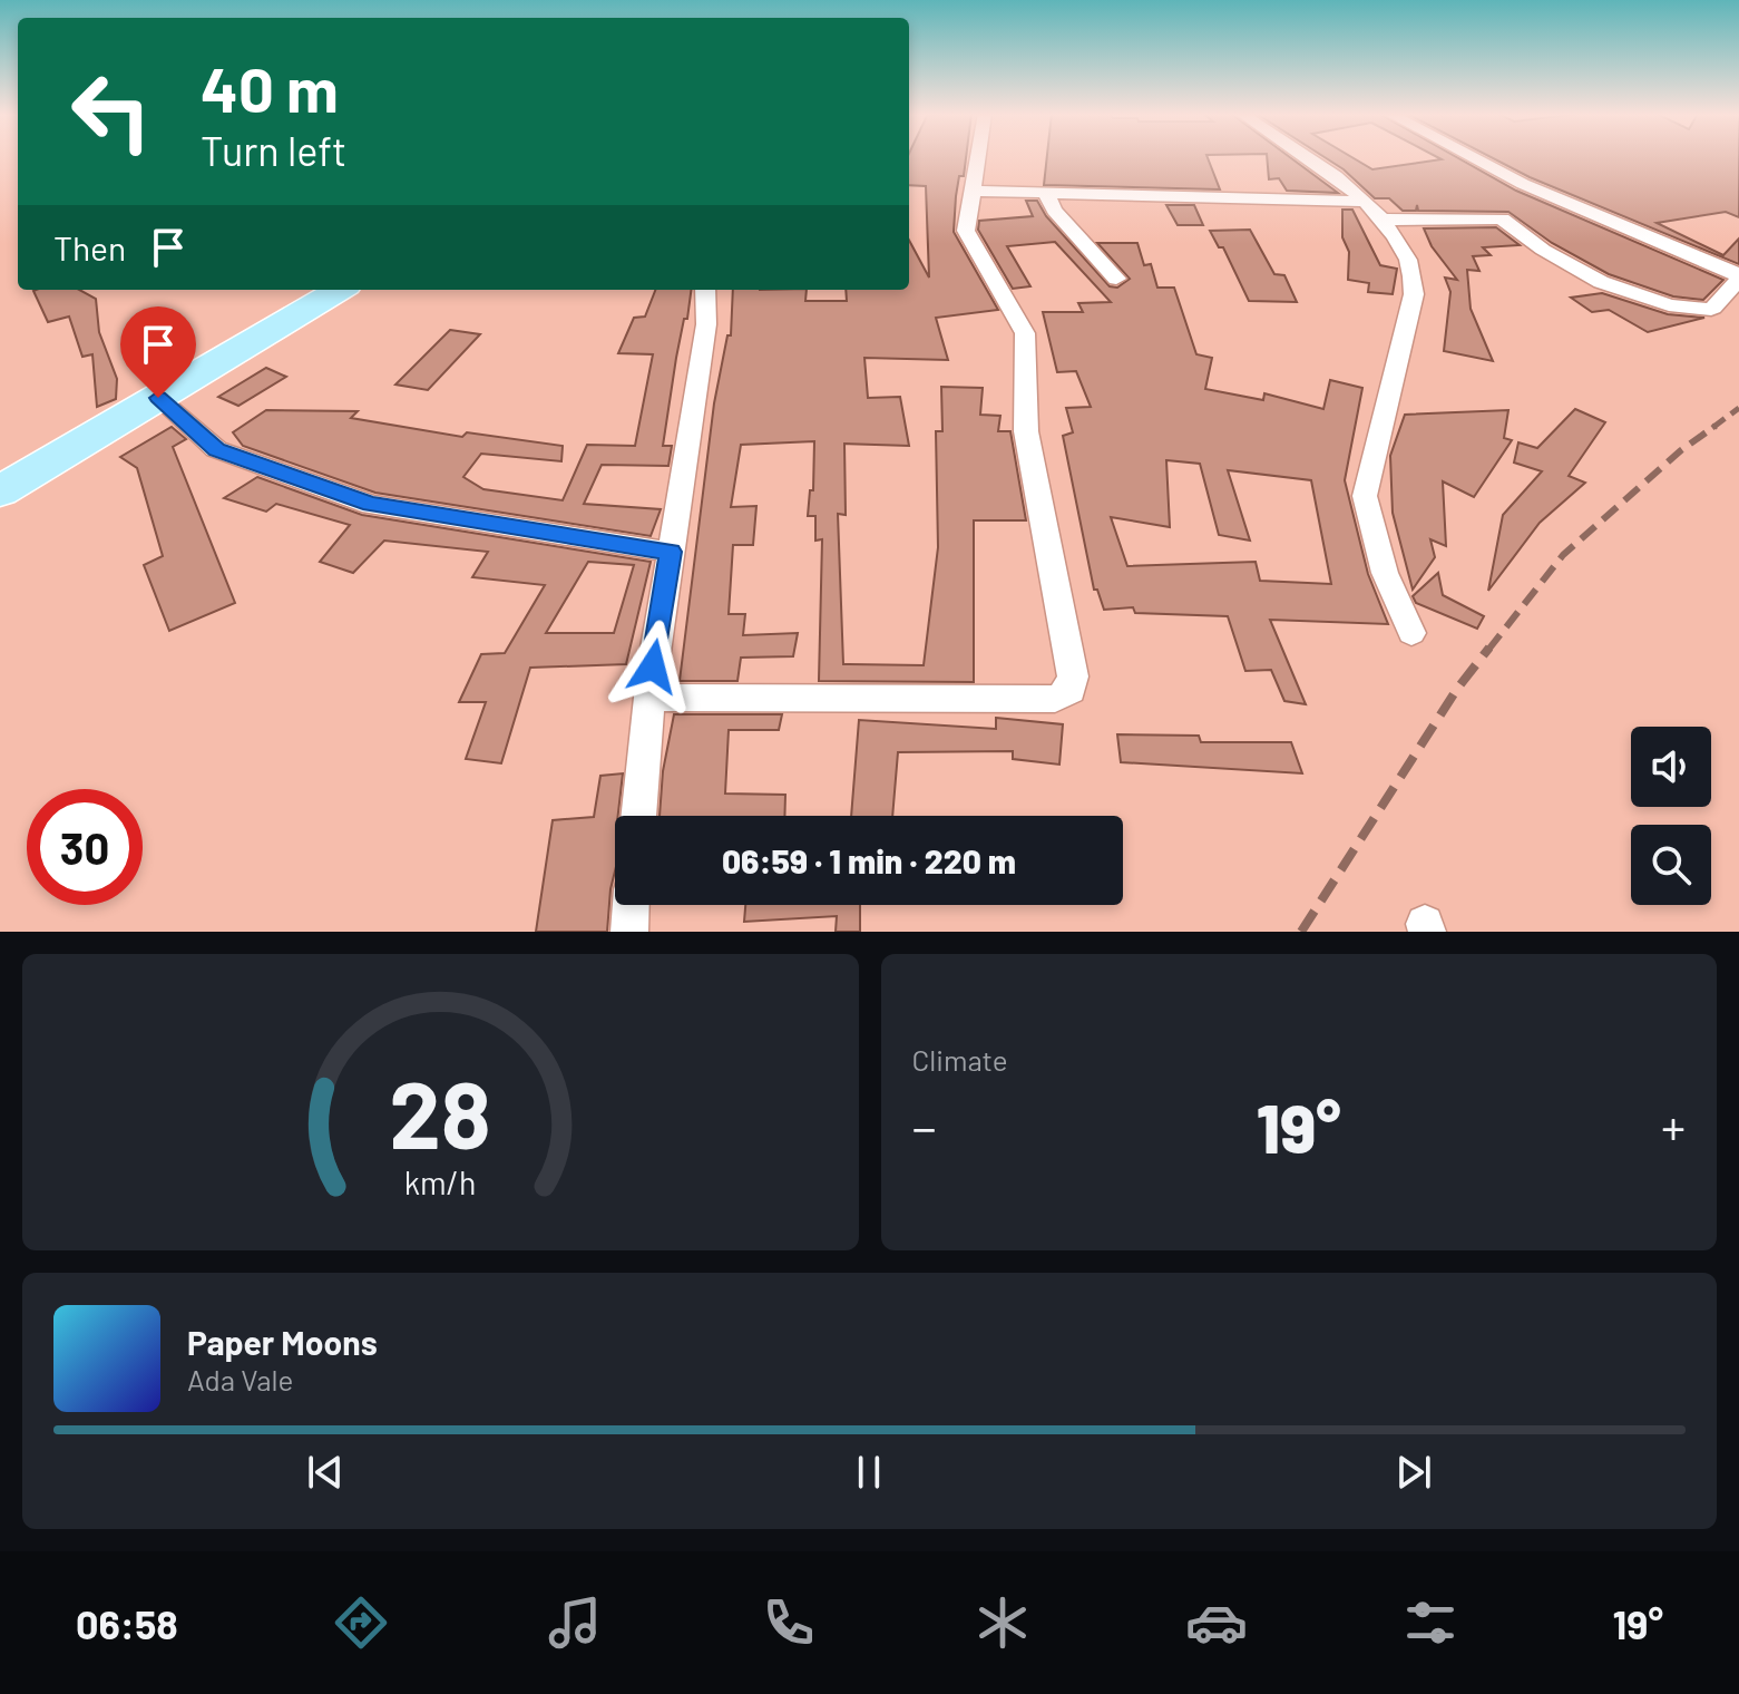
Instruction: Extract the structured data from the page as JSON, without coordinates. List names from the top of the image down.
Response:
{
  "page": {
    "turn": ["40 m", "Turn left"],
    "then": "Then",
    "limit": "30",
    "trip": "06:59 · 1 min · 220 m",
    "tile": "Climate",
    "heat": ["−", "19°", "+"],
    "song": ["Paper Moons", "Ada Vale"],
    "tabs": ["06:58", "19°"],
    "gauge": ["28", "km/h"]
  }
}
